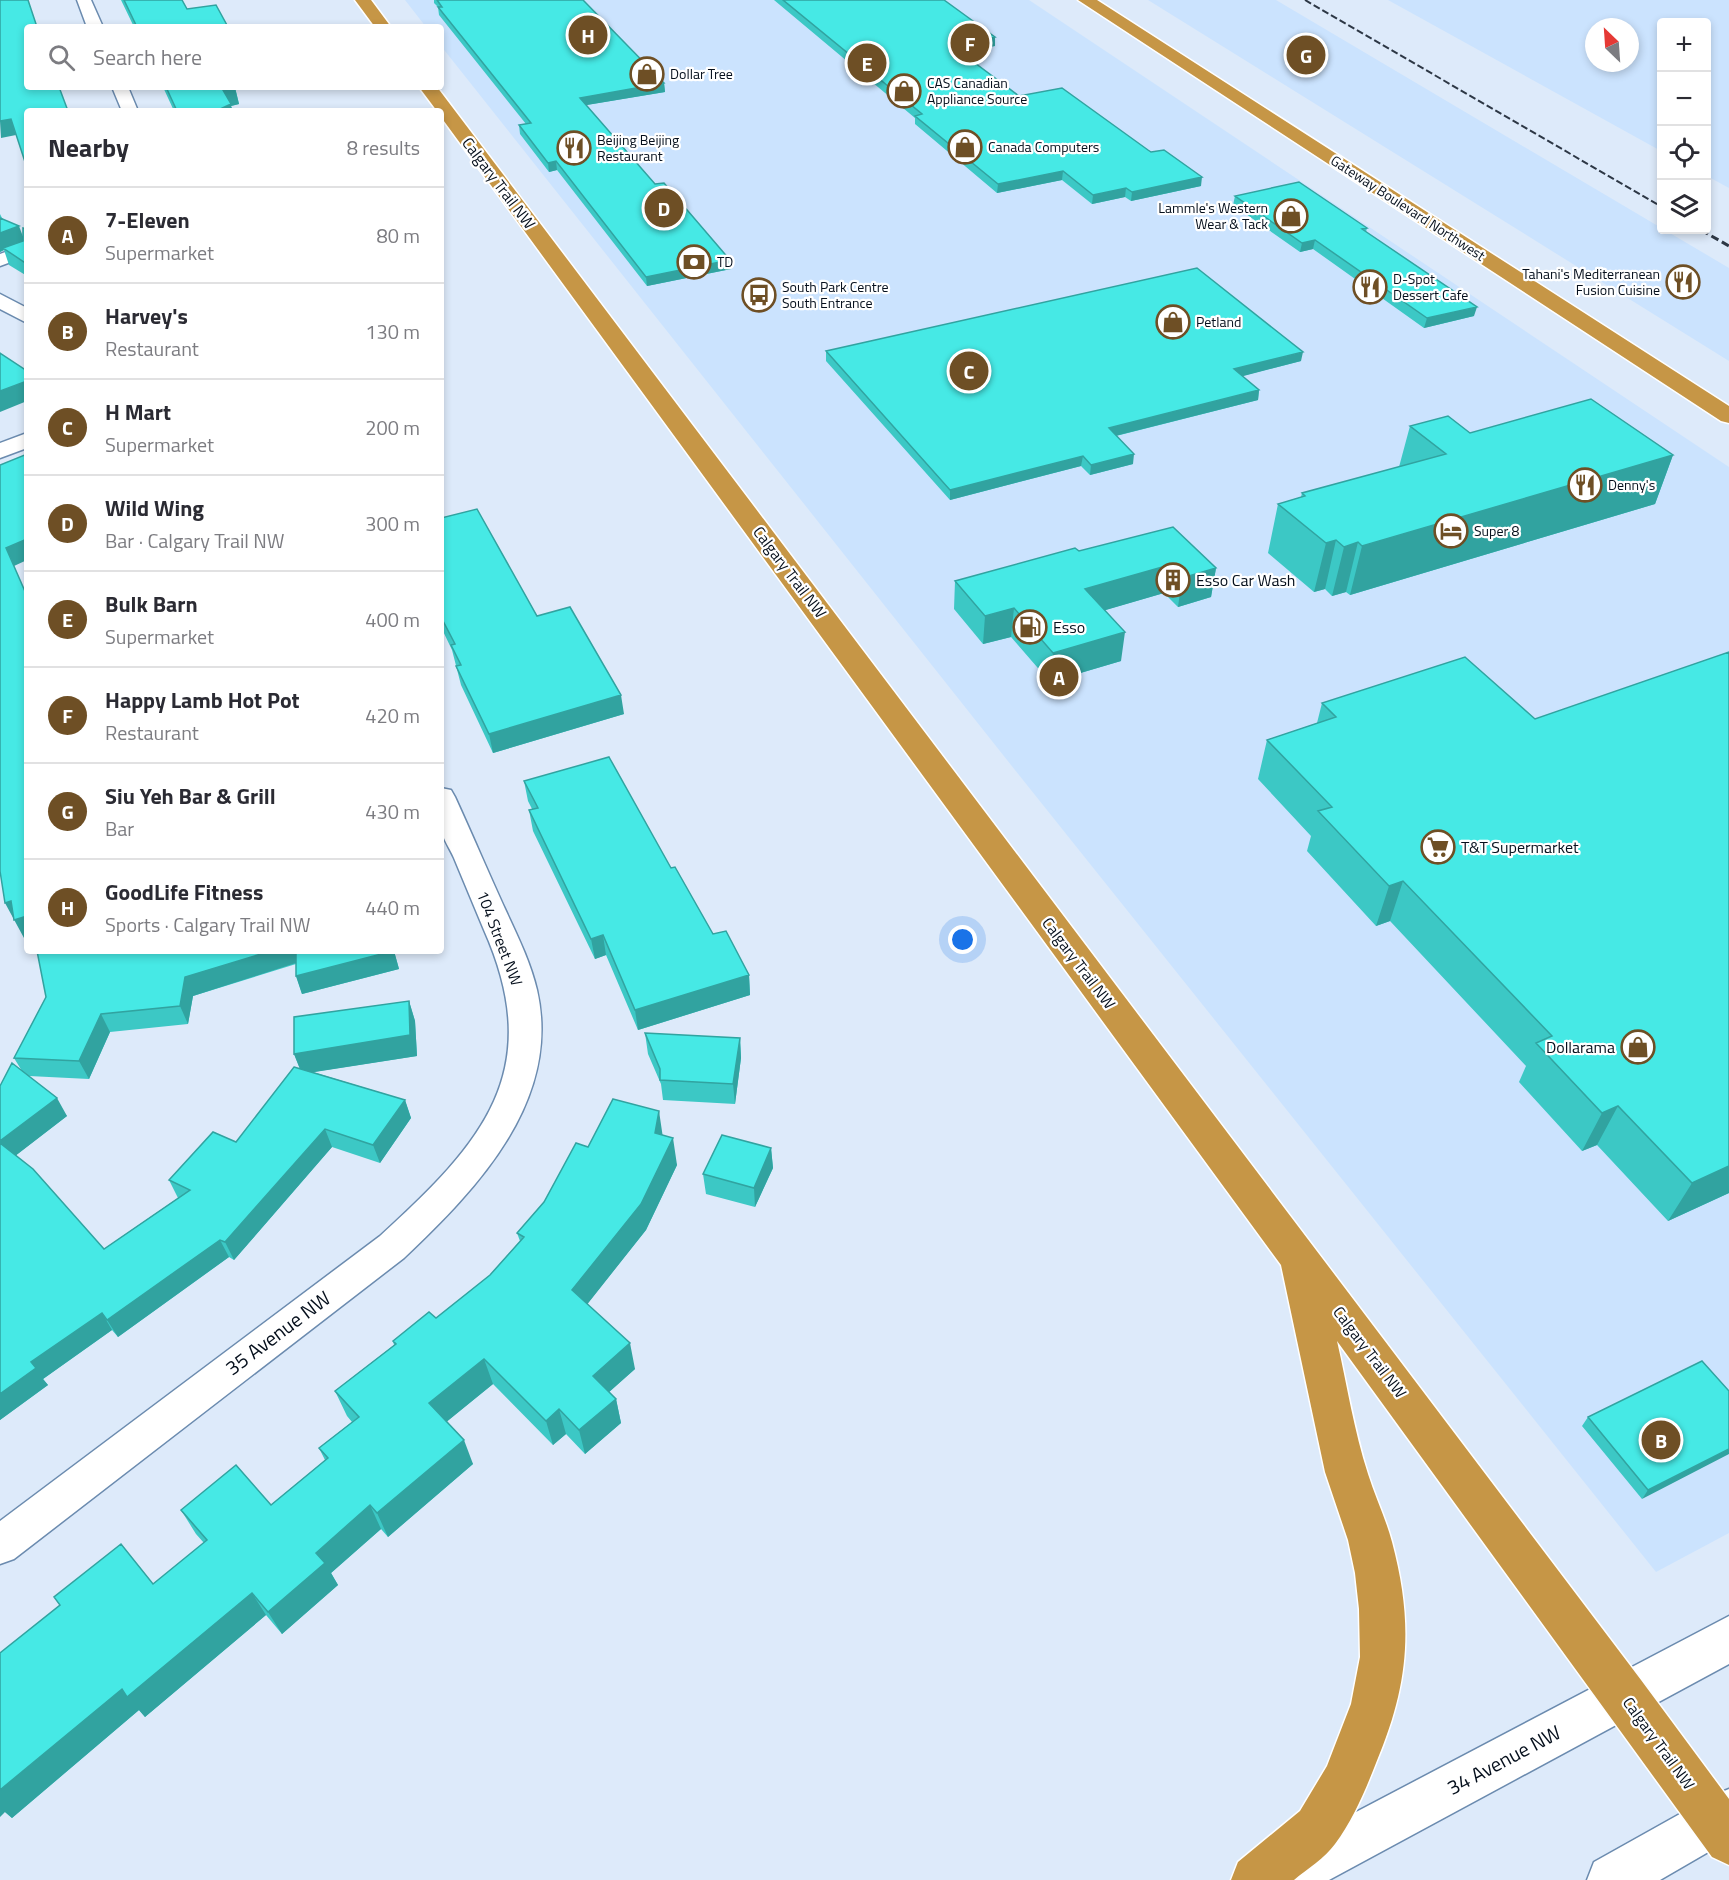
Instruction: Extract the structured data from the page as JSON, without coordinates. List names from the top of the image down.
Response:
{
  "streets": {
    "highway": ["Calgary Trail NW", "Gateway Boulevard Northwest"],
    "main road": ["34 Avenue NW"],
    "street": ["104 Street NW", "35 Avenue NW"]
  },
  "crossings": [
    ["Calgary Trail NW", "34 Avenue NW"],
    ["104 Street NW", "35 Avenue NW"]
  ],
  "places": {
    "shop": [
      "Dollar Tree",
      "CAS Canadian Appliance Source",
      "Canada Computers",
      "Lammle's Western Wear & Tack",
      "Petland",
      "Dollarama"
    ],
    "restaurant": [
      "Beijing Beijing Restaurant",
      "Tahani's Mediterranean Fusion Cuisine",
      "D-Spot Dessert Cafe",
      "Denny's"
    ],
    "bank": ["TD"],
    "bus stop": ["South Park Centre South Entrance"],
    "hotel": ["Super 8"],
    "building": ["Esso Car Wash"],
    "fuel station": ["Esso"],
    "supermarket": ["T&T Supermarket"]
  },
  "north": "top left",
  "page": {
    "pins": [
      "H",
      "F",
      "G",
      "E",
      "D",
      "C",
      "A",
      "B"
    ],
    "map_buttons": ["+", "−"],
    "search": "Search here",
    "heading": ["Nearby", "8 results"],
    "list": [
      {
        "mark": "A",
        "name": "7-Eleven",
        "note": "Supermarket",
        "value": "80 m"
      },
      {
        "mark": "B",
        "name": "Harvey's",
        "note": "Restaurant",
        "value": "130 m"
      },
      {
        "mark": "C",
        "name": "H Mart",
        "note": "Supermarket",
        "value": "200 m"
      },
      {
        "mark": "D",
        "name": "Wild Wing",
        "note": "Bar · Calgary Trail NW",
        "value": "300 m"
      },
      {
        "mark": "E",
        "name": "Bulk Barn",
        "note": "Supermarket",
        "value": "400 m"
      },
      {
        "mark": "F",
        "name": "Happy Lamb Hot Pot",
        "note": "Restaurant",
        "value": "420 m"
      },
      {
        "mark": "G",
        "name": "Siu Yeh Bar & Grill",
        "note": "Bar",
        "value": "430 m"
      },
      {
        "mark": "H",
        "name": "GoodLife Fitness",
        "note": "Sports · Calgary Trail NW",
        "value": "440 m"
      }
    ]
  }
}
